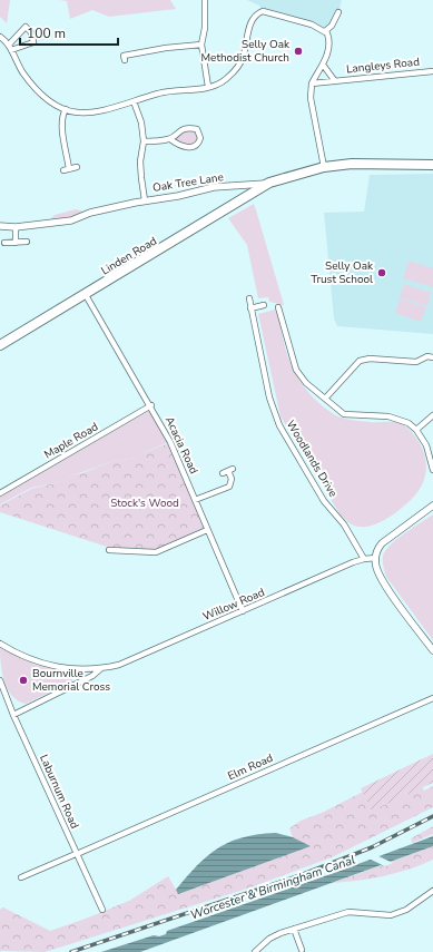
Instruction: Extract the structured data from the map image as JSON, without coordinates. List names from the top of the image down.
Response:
{
  "streets": {
    "highway": ["Oak Tree Lane", "Linden Road"],
    "street": [
      "Langleys Road",
      "Maple Road",
      "Acacia Road",
      "Woodlands Drive",
      "Willow Road",
      "Elm Road",
      "Laburnum Road"
    ]
  },
  "crossings": [
    ["Oak Tree Lane", "Linden Road"],
    ["Linden Road", "Acacia Road"],
    ["Maple Road", "Acacia Road"],
    ["Acacia Road", "Willow Road"],
    ["Woodlands Drive", "Willow Road"],
    ["Willow Road", "Laburnum Road"],
    ["Elm Road", "Laburnum Road"]
  ],
  "water": ["Worcester & Birmingham Canal"],
  "parks": ["Stock's Wood"],
  "places": ["Selly Oak Methodist Church", "Selly Oak Trust School", "Bournville Memorial Cross"],
  "scale_bar": "100 m"
}
